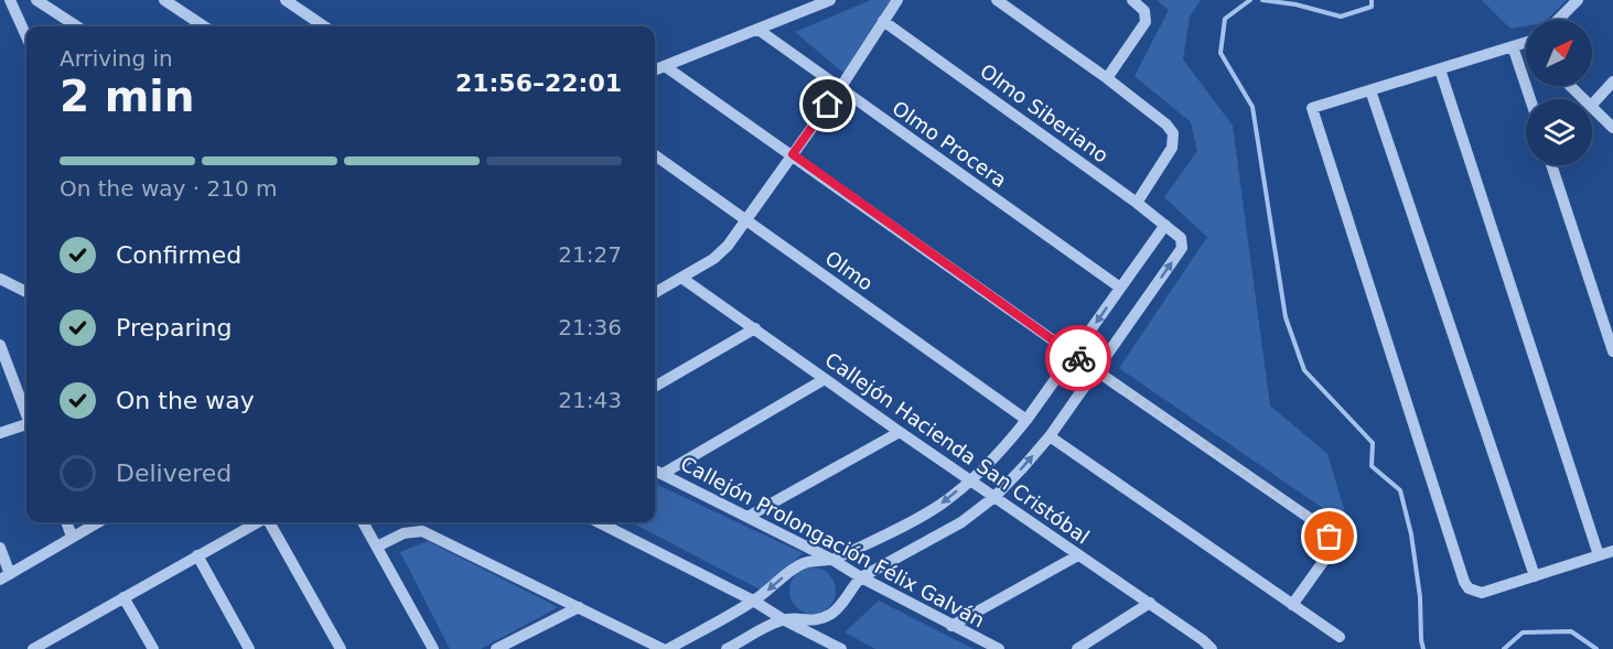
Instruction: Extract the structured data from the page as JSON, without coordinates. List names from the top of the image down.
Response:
{
  "streets": {
    "street": [
      "Olmo Siberiano",
      "Olmo Procera",
      "Olmo",
      "Callejón Hacienda San Cristóbal",
      "Callejón Prolongación Félix Galván"
    ]
  },
  "north": "top right",
  "page": {
    "heading": ["2 min", "Arriving in", "21:56–22:01"],
    "bar": "On the way · 210 m",
    "list": [
      ["Confirmed", "21:27"],
      ["Preparing", "21:36"],
      ["On the way", "21:43"],
      "Delivered"
    ]
  }
}
